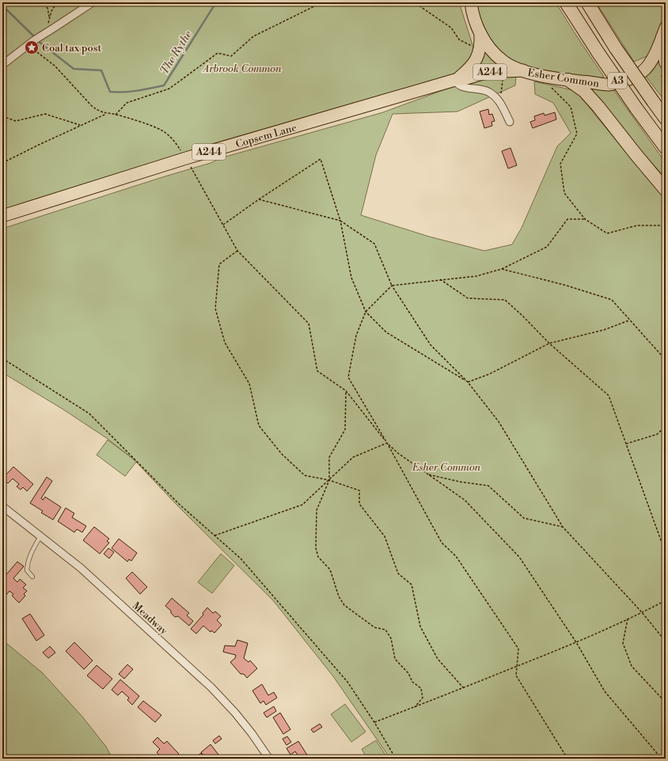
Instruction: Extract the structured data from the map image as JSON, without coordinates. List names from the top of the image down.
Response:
{
  "streets": {
    "highway": ["A3"],
    "main road": ["A244", "Esher Common", "Copsem Lane"],
    "street": ["Meadway"]
  },
  "crossings": [
    ["Esher Common", "Copsem Lane"]
  ],
  "water": ["The Rythe"],
  "parks": ["Arbrook Common", "Esher Common"],
  "places": {
    "place": ["Coal tax post"]
  }
}
